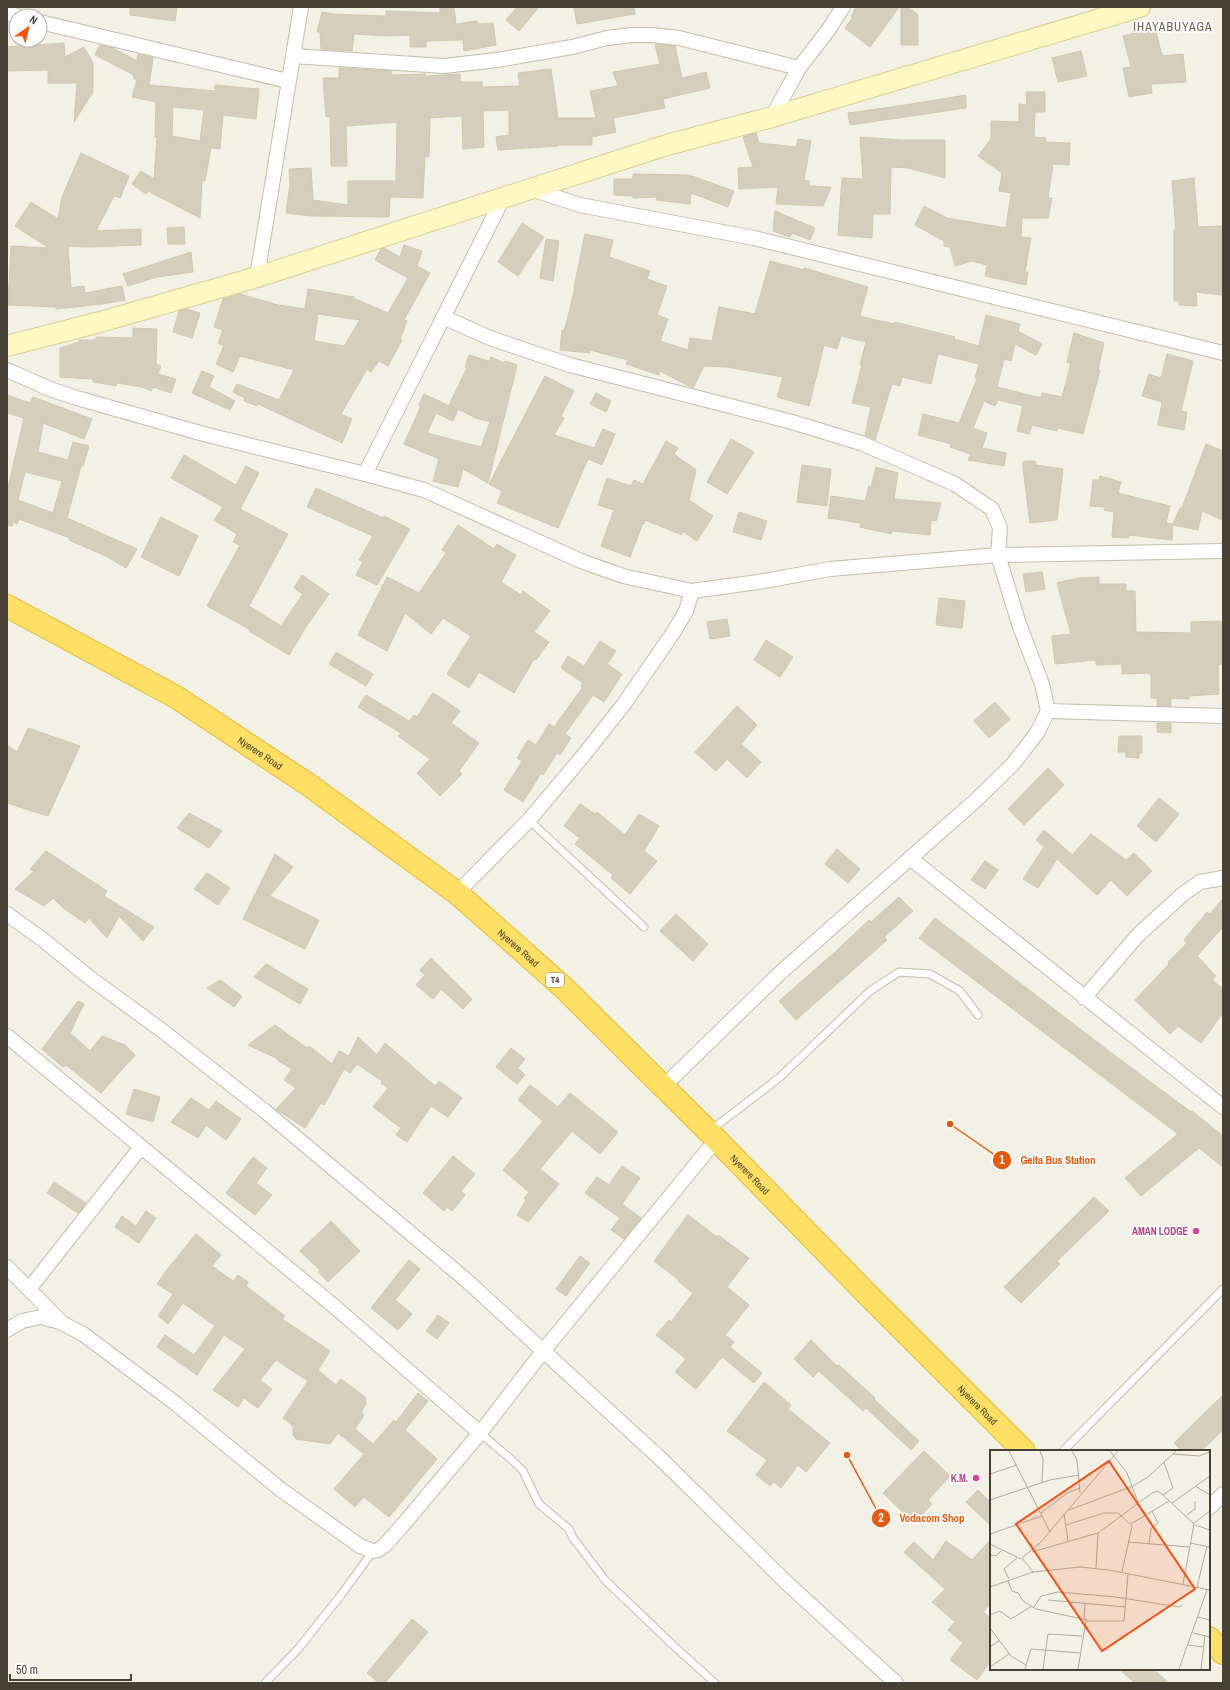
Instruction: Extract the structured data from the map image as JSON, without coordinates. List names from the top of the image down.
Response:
{
  "streets": {
    "highway": ["Nyerere Road", "T4"]
  },
  "districts": ["IHAYABUYAGA"],
  "places": [
    "Geita Bus Station",
    "AMAN LODGE",
    "Vodacom Shop",
    "K.M."
  ],
  "scale_bar": "50 m",
  "north": "top right"
}
